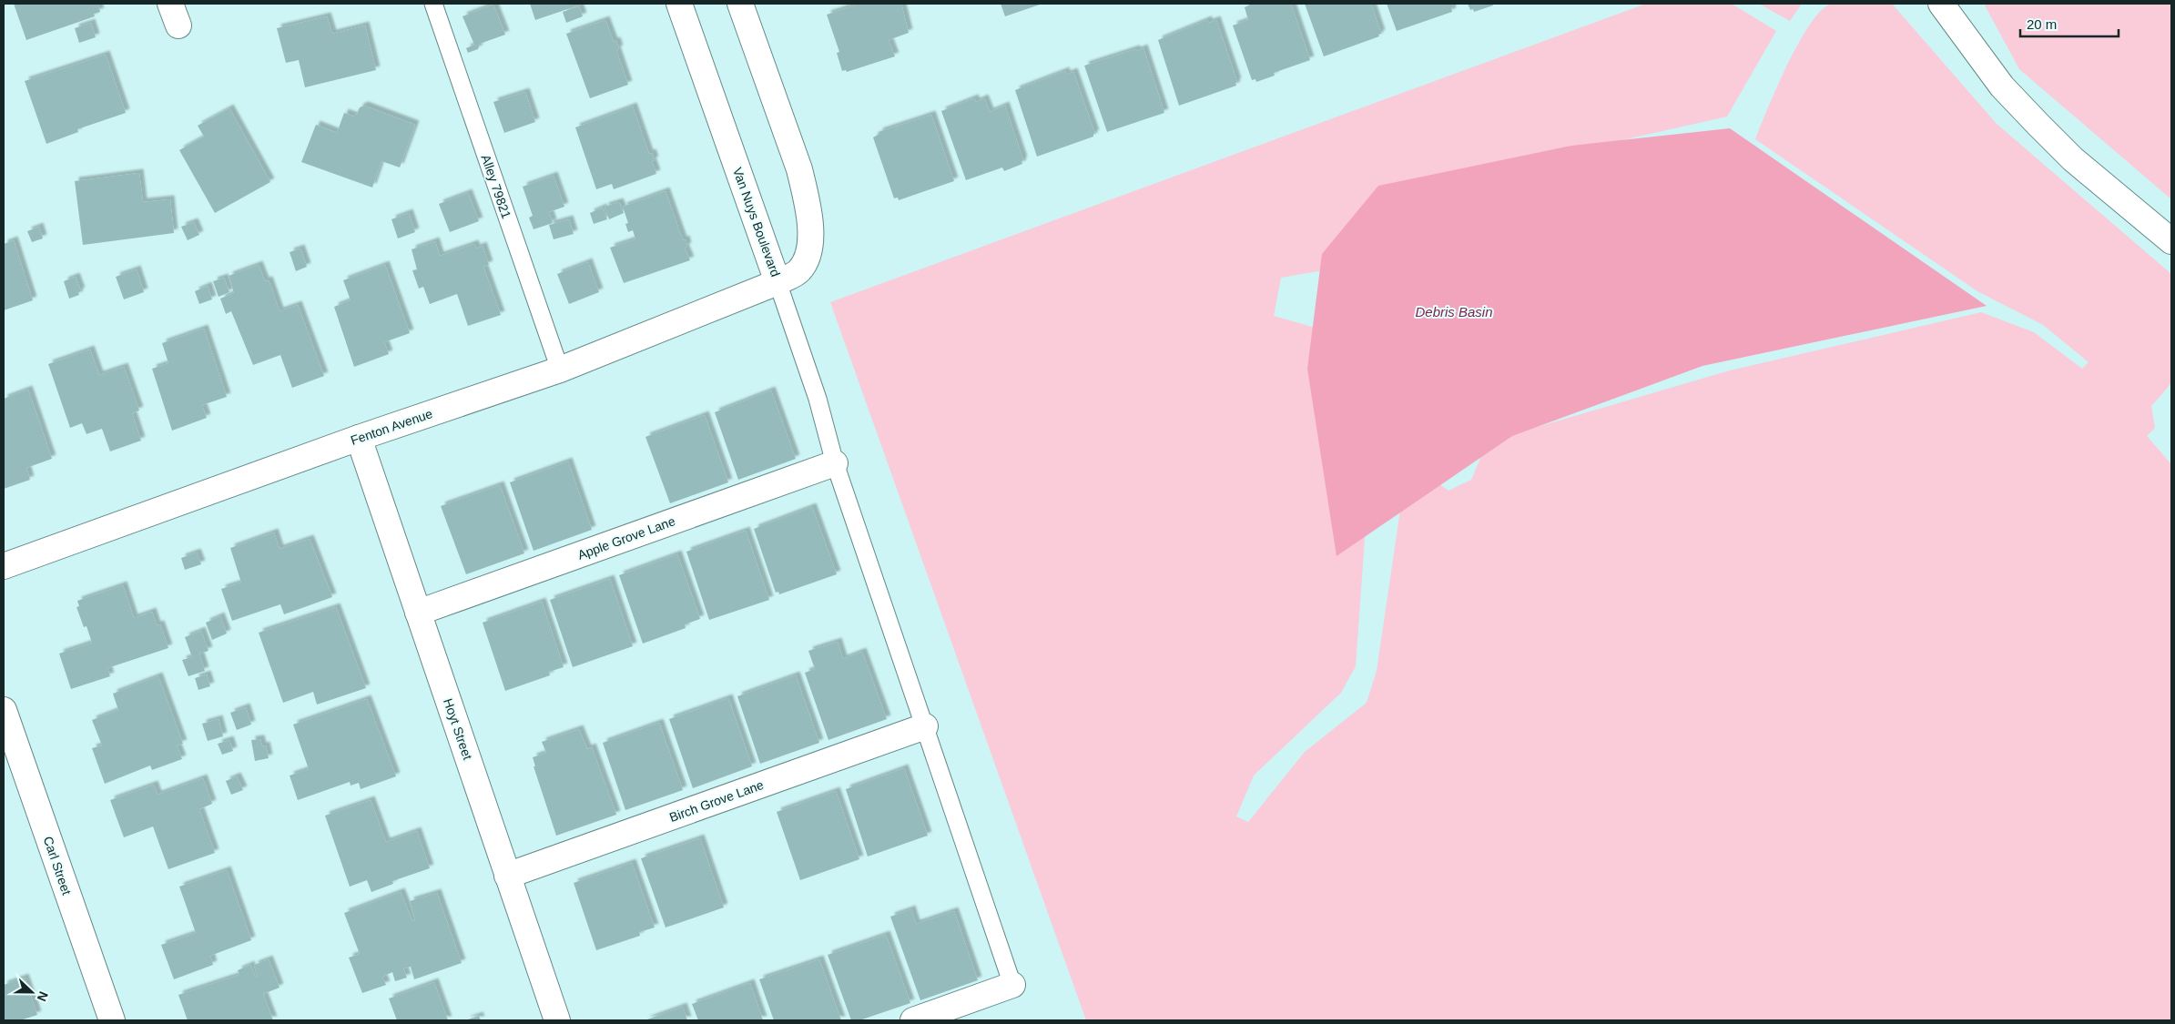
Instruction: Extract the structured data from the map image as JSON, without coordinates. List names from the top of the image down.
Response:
{
  "streets": {
    "street": [
      "Van Nuys Boulevard",
      "Fenton Avenue",
      "Apple Grove Lane",
      "Hoyt Street",
      "Birch Grove Lane",
      "Carl Street"
    ],
    "lane": ["Alley 79821"]
  },
  "crossings": [
    ["Alley 79821", "Fenton Avenue"],
    ["Van Nuys Boulevard", "Fenton Avenue"],
    ["Fenton Avenue", "Hoyt Street"],
    ["Apple Grove Lane", "Hoyt Street"],
    ["Hoyt Street", "Birch Grove Lane"]
  ],
  "water": ["Debris Basin"],
  "scale_bar": "20 m",
  "north": "right"
}
